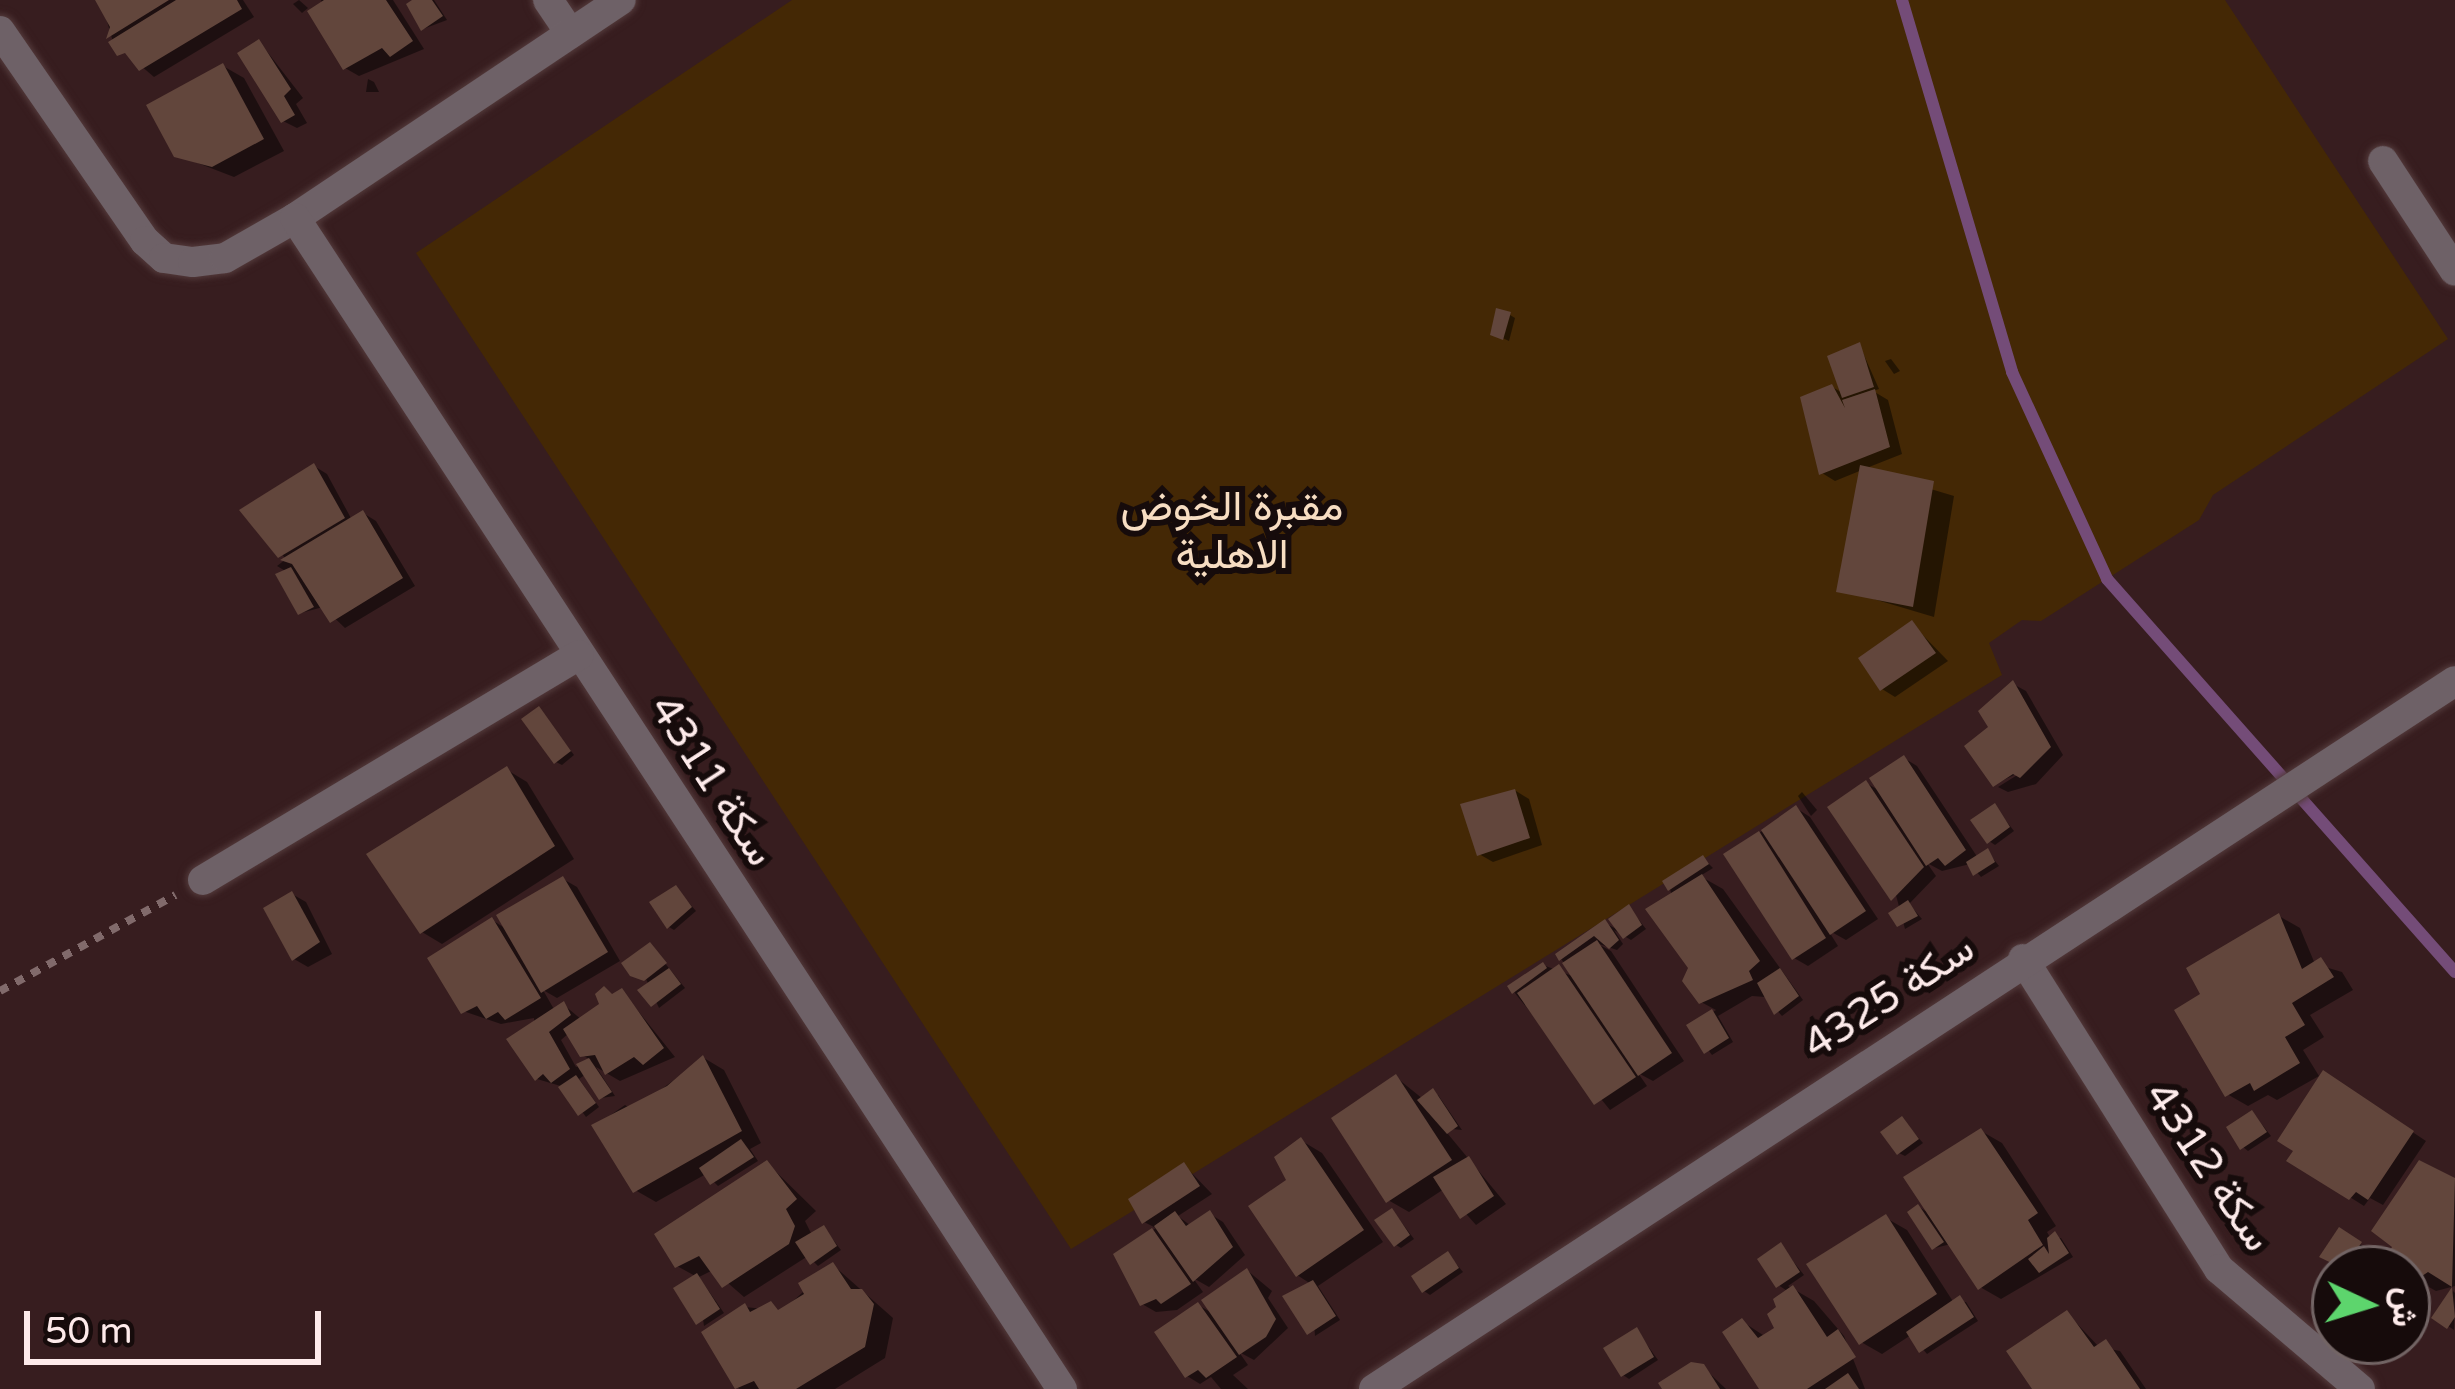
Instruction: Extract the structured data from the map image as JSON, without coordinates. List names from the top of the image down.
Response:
{
  "streets": {
    "street": ["سكة 4311", "سكة 4325", "سكة 4312"]
  },
  "crossings": [
    ["سكة 4325", "سكة 4312"]
  ],
  "parks": ["مقبرة الخوض الاهلية"],
  "scale_bar": "50 m",
  "north": "right"
}
